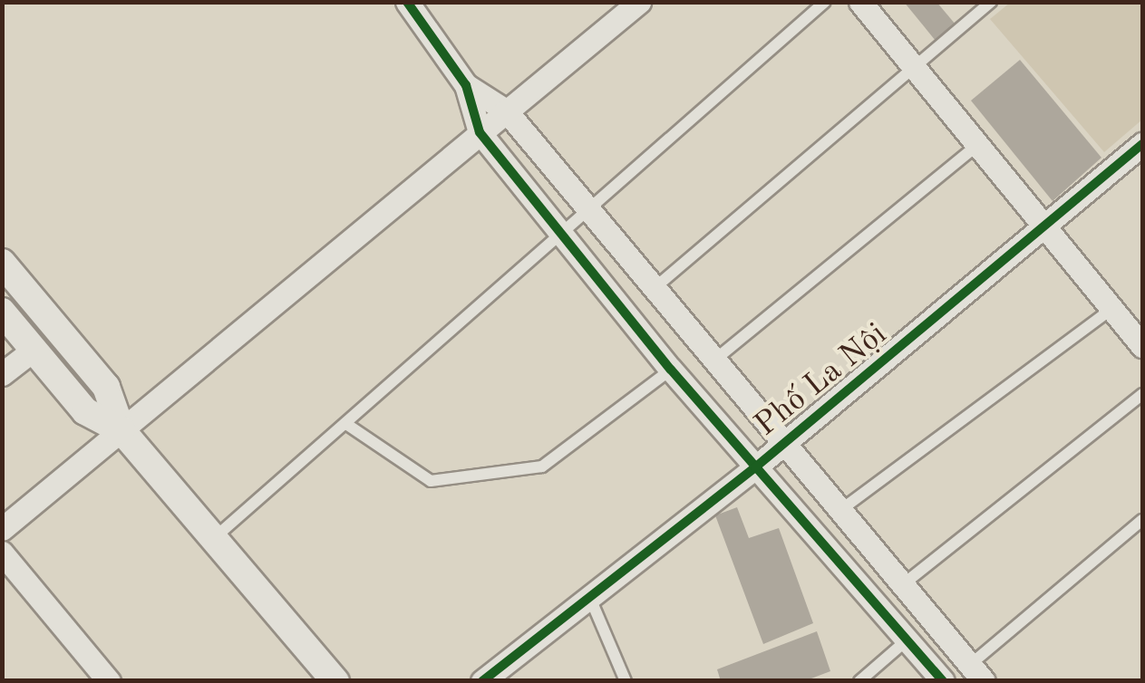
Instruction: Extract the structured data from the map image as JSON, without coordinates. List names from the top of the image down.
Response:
{
  "streets": {
    "street": ["Phố La Nội"]
  }
}
